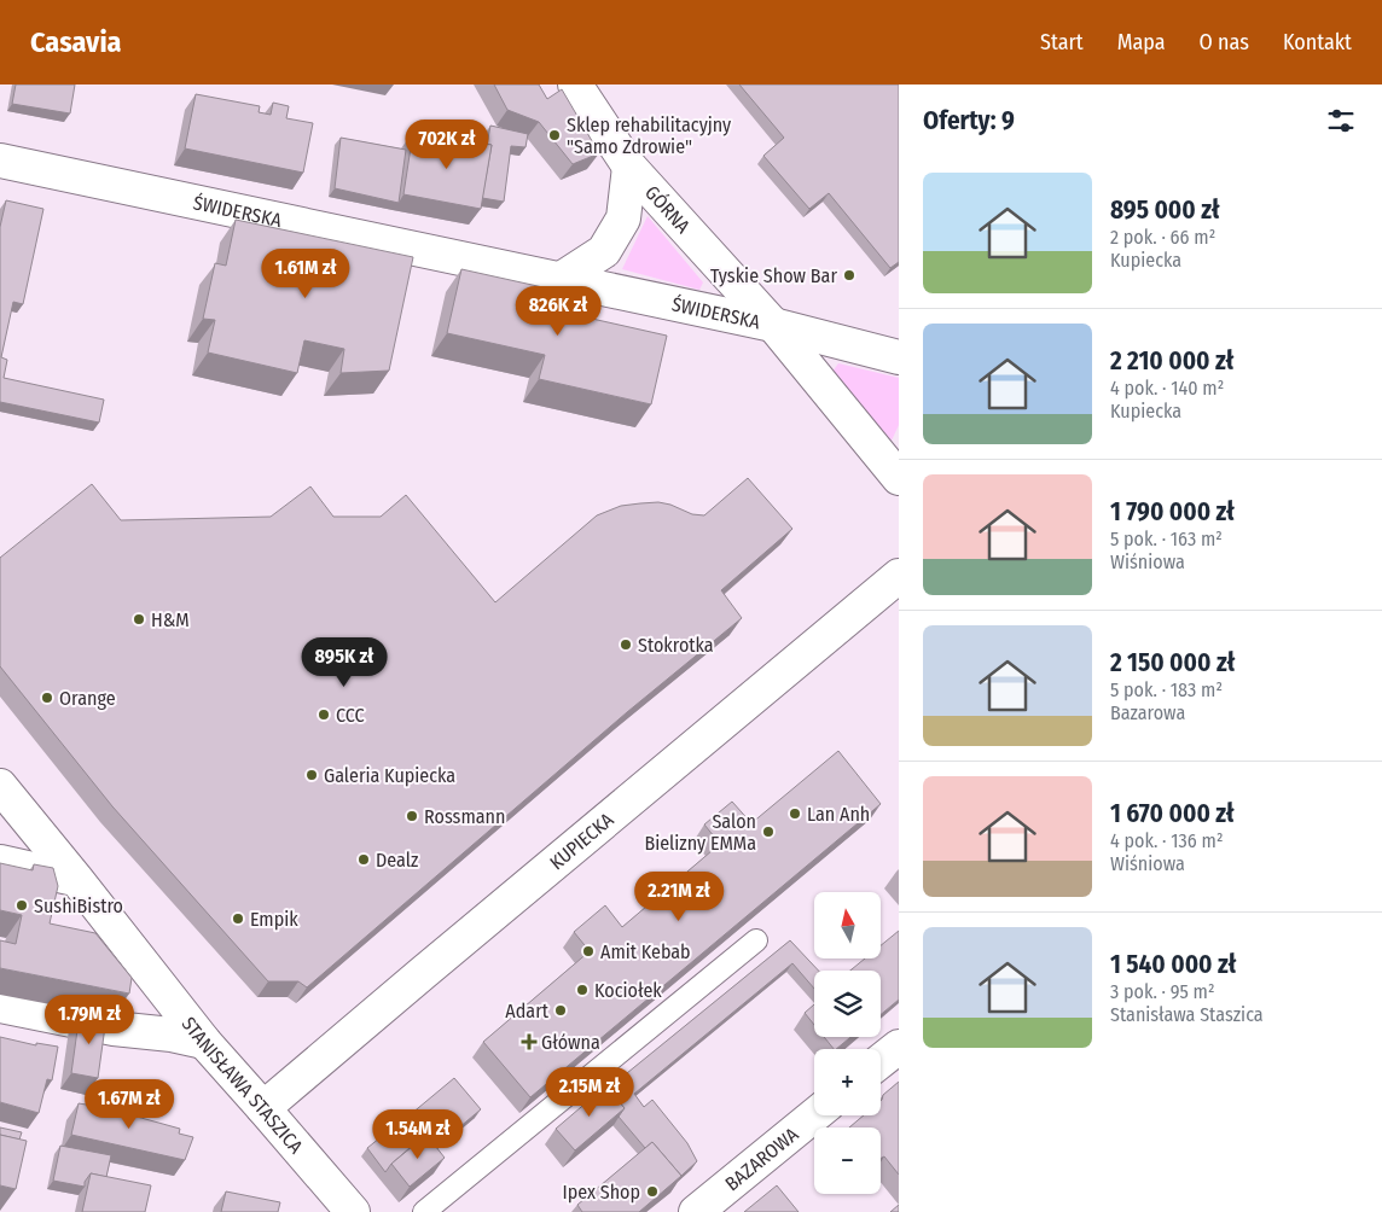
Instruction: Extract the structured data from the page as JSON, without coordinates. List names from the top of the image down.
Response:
{
  "streets": {
    "street": [
      "GÓRNA",
      "ŚWIDERSKA",
      "KUPIECKA",
      "STANISŁAWA STASZICA",
      "BAZAROWA"
    ]
  },
  "crossings": [
    ["GÓRNA", "ŚWIDERSKA"],
    ["KUPIECKA", "STANISŁAWA STASZICA"]
  ],
  "places": {
    "other": [
      "Sklep rehabilitacyjny \"Samo Zdrowie\"",
      "Tyskie Show Bar",
      "H&M",
      "Stokrotka",
      "Orange",
      "CCC",
      "Galeria Kupiecka",
      "Lan Anh",
      "Rossmann",
      "Salon Bielizny EMMa",
      "Dealz",
      "SushiBistro",
      "Empik",
      "Amit Kebab",
      "Kociołek",
      "Adart",
      "Ipex Shop"
    ],
    "health": ["Główna"]
  },
  "north": "top",
  "page": {
    "header": "Casavia",
    "nav": [
      "Start",
      "Mapa",
      "O nas",
      "Kontakt"
    ],
    "heading": "Oferty: 9",
    "price": [
      "702K zł",
      "1.61M zł",
      "826K zł",
      "895K zł",
      "2.21M zł",
      "1.79M zł",
      "2.15M zł",
      "1.67M zł",
      "1.54M zł"
    ],
    "list": [
      {
        "name": "895 000 zł",
        "note": "2 pok. · 66 m² · Kupiecka"
      },
      {
        "name": "2 210 000 zł",
        "note": "4 pok. · 140 m² · Kupiecka"
      },
      {
        "name": "1 790 000 zł",
        "note": "5 pok. · 163 m² · Wiśniowa"
      },
      {
        "name": "2 150 000 zł",
        "note": "5 pok. · 183 m² · Bazarowa"
      },
      {
        "name": "1 670 000 zł",
        "note": "4 pok. · 136 m² · Wiśniowa"
      },
      {
        "name": "1 540 000 zł",
        "note": "3 pok. · 95 m² · Stanisława Staszica"
      }
    ],
    "map_buttons": ["+", "−"]
  }
}
